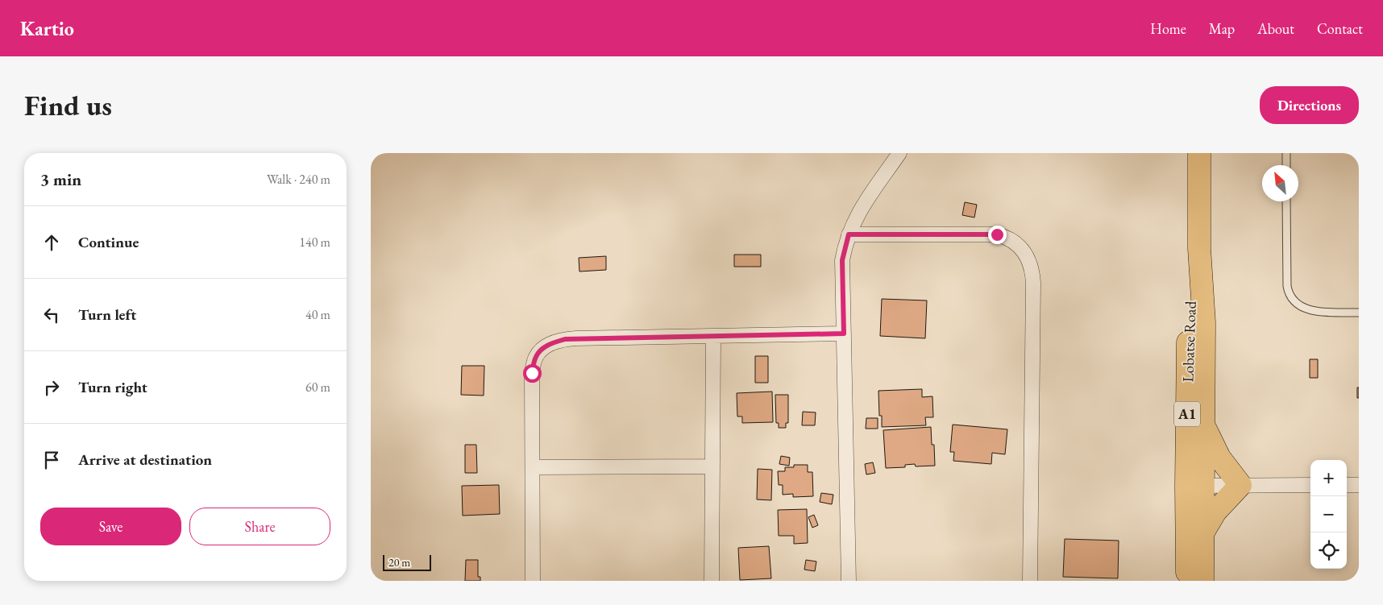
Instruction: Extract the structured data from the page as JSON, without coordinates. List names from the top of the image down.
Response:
{
  "streets": {
    "highway": ["Lobatse Road", "A1"]
  },
  "scale_bar": "20 m",
  "north": "top left",
  "page": {
    "header": "Kartio",
    "nav": [
      "Home",
      "Map",
      "About",
      "Contact"
    ],
    "buttons": [
      "Directions",
      ["Save", "Share"]
    ],
    "title": "Find us",
    "heading": ["3 min", "Walk · 240 m"],
    "list": [
      ["Continue", "140 m"],
      ["Turn left", "40 m"],
      ["Turn right", "60 m"],
      "Arrive at destination"
    ],
    "map_buttons": ["+", "−"],
    "scale": "20 m"
  }
}
